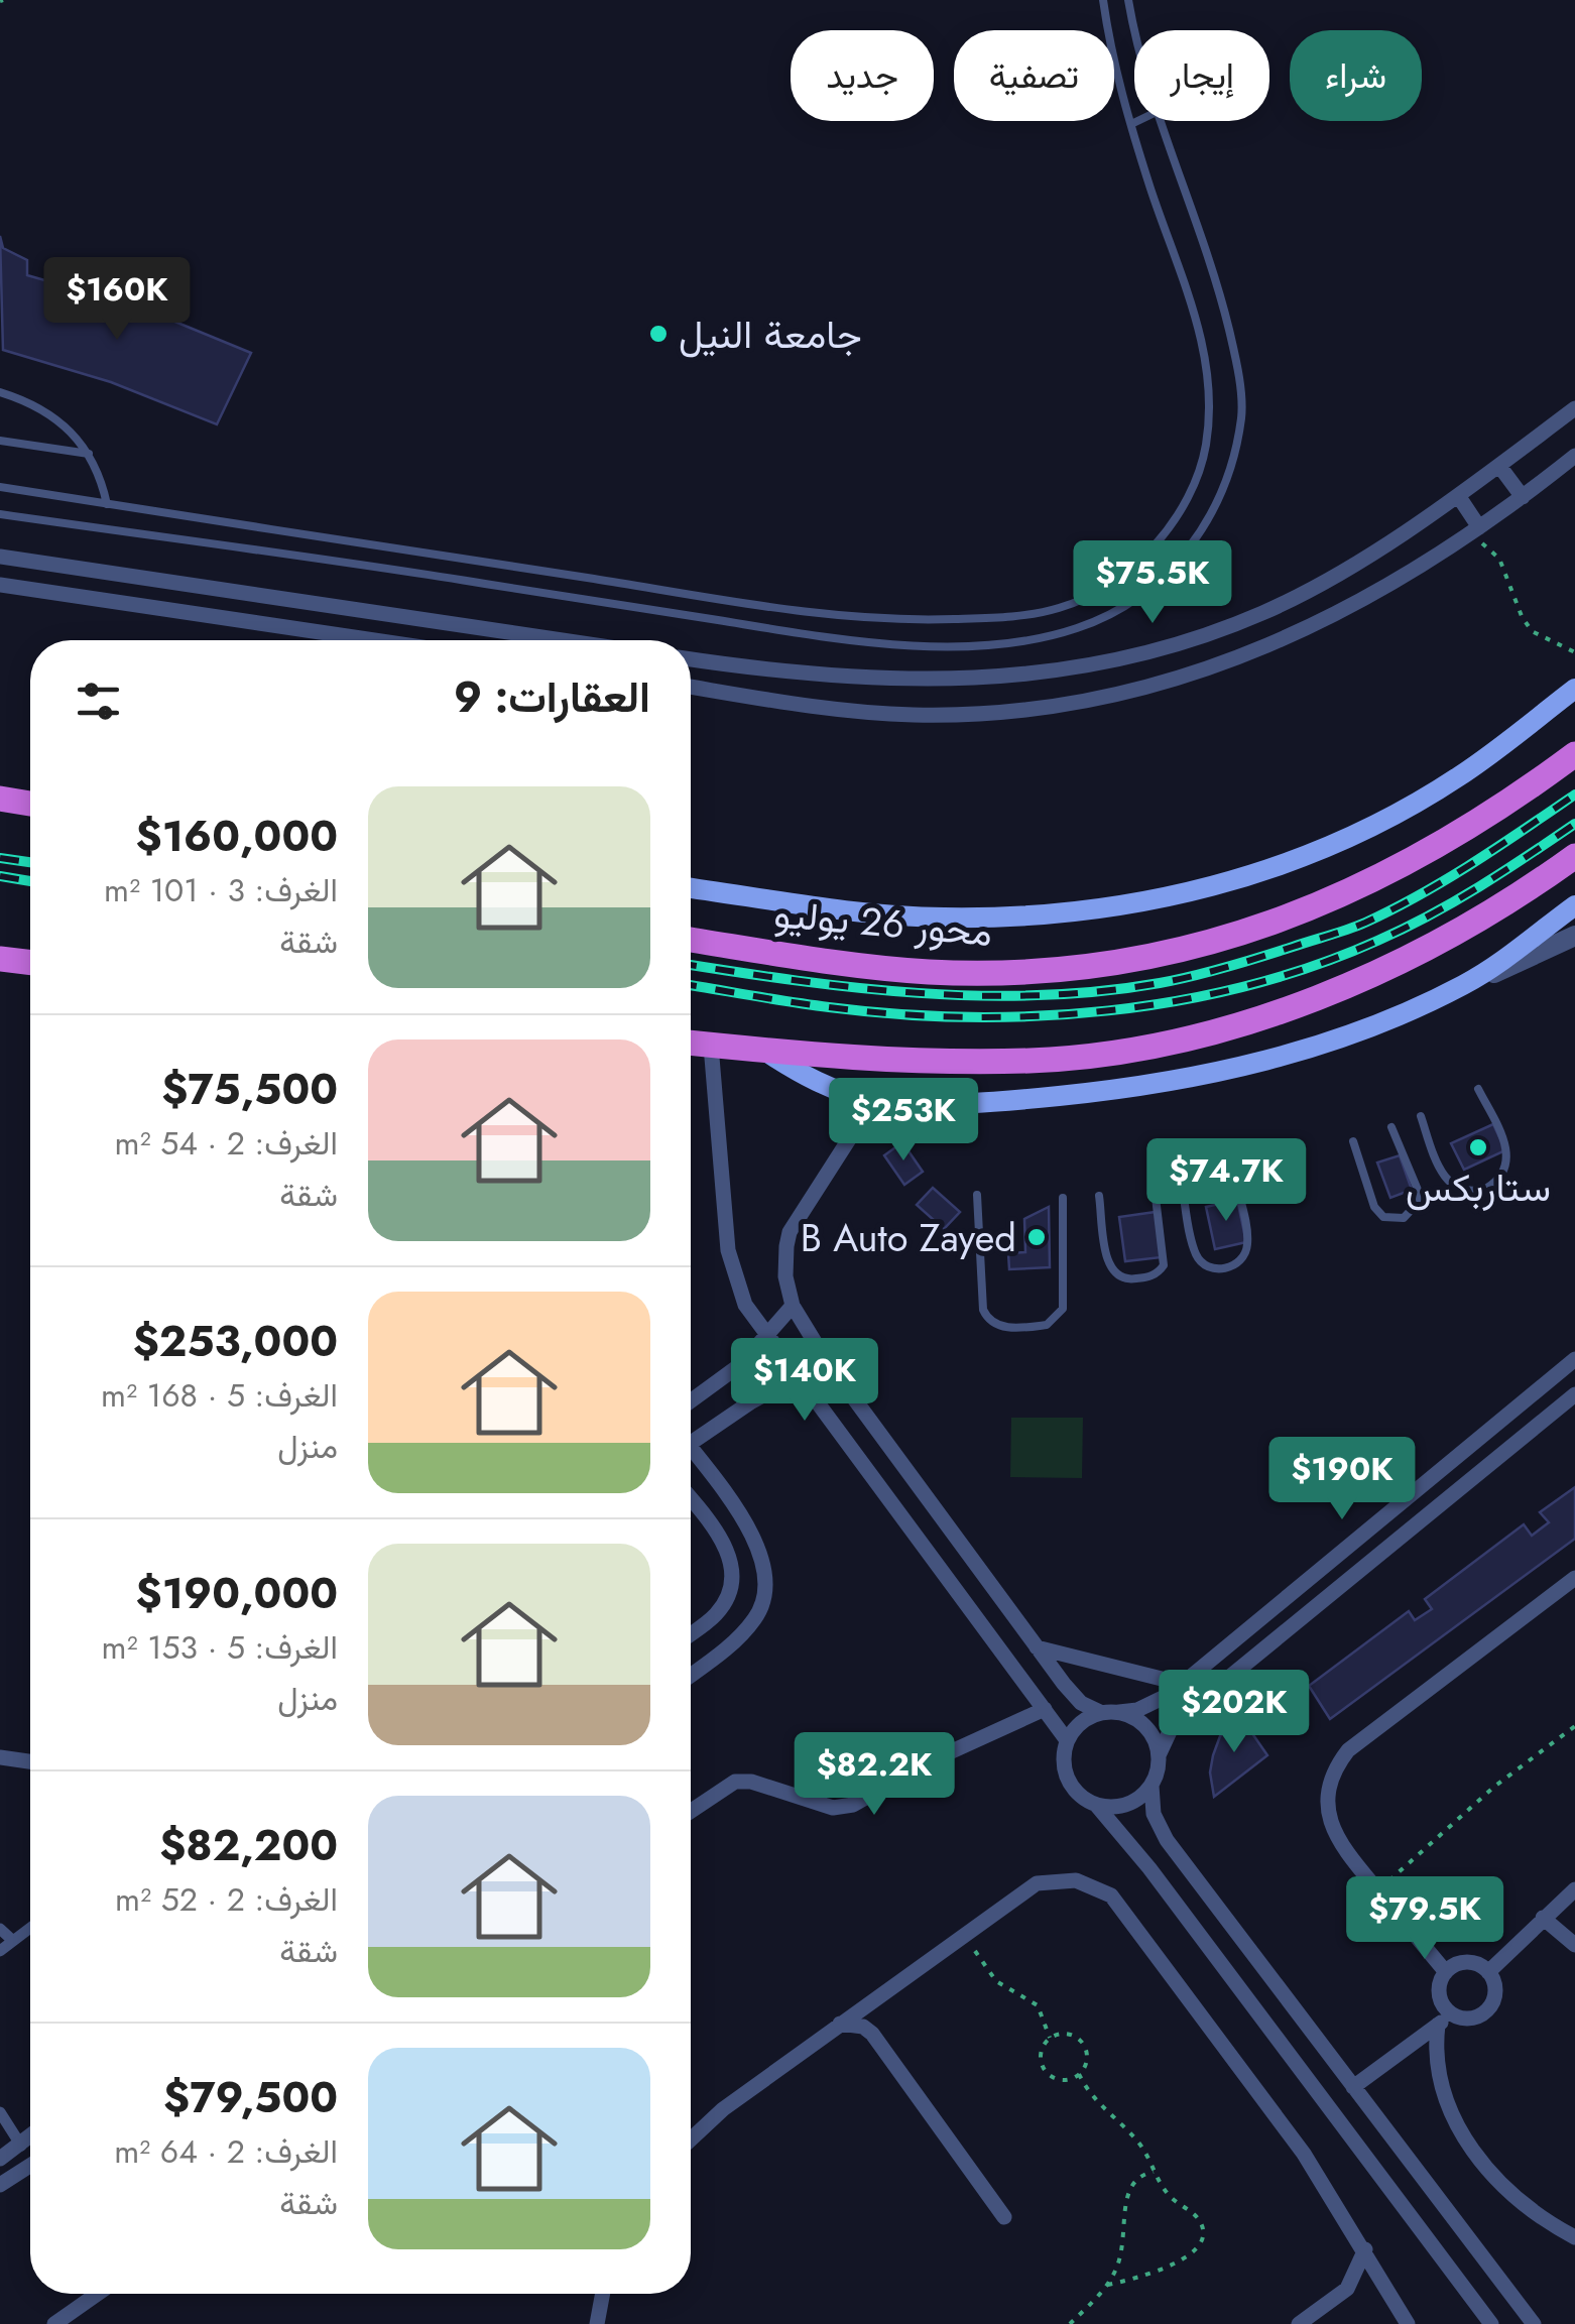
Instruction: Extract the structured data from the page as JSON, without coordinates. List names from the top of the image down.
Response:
{
  "streets": {
    "highway": ["محور 26 يوليو"]
  },
  "places": ["جامعة النيل", "ستاربكس", "B Auto Zayed"],
  "page": {
    "chip": [
      "شراء",
      "إيجار",
      "تصفية",
      "جديد"
    ],
    "price": [
      "$160K",
      "$75.5K",
      "$253K",
      "$74.7K",
      "$140K",
      "$190K",
      "$202K",
      "$82.2K",
      "$79.5K"
    ],
    "heading": "العقارات: 9",
    "list": [
      {
        "name": "$160,000",
        "note": "الغرف: 3 · 101 m² · شقة"
      },
      {
        "name": "$75,500",
        "note": "الغرف: 2 · 54 m² · شقة"
      },
      {
        "name": "$253,000",
        "note": "الغرف: 5 · 168 m² · منزل"
      },
      {
        "name": "$190,000",
        "note": "الغرف: 5 · 153 m² · منزل"
      },
      {
        "name": "$82,200",
        "note": "الغرف: 2 · 52 m² · شقة"
      },
      {
        "name": "$79,500",
        "note": "الغرف: 2 · 64 m² · شقة"
      }
    ]
  }
}
